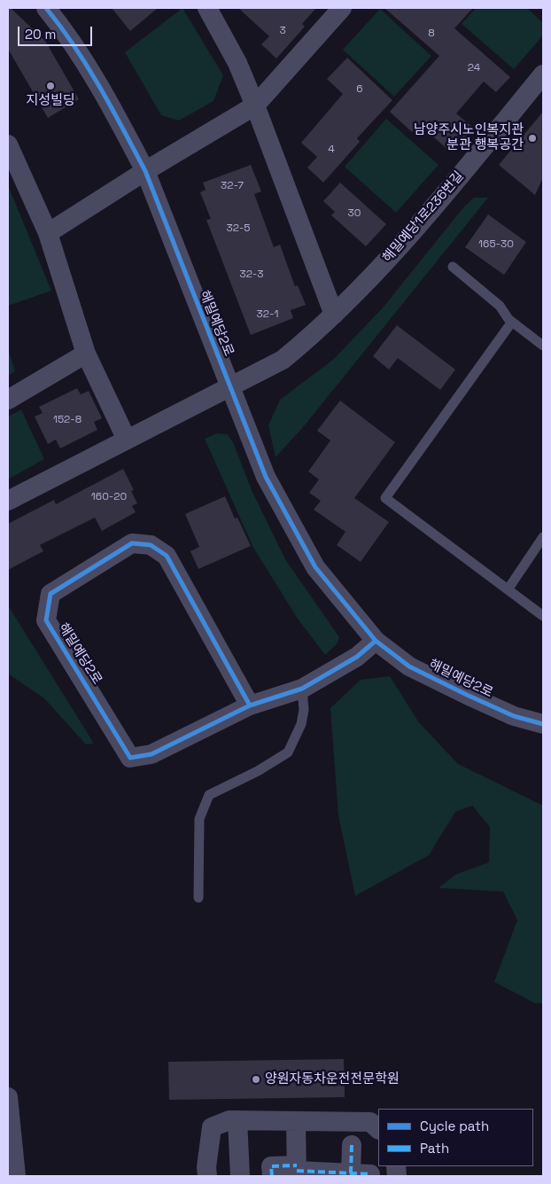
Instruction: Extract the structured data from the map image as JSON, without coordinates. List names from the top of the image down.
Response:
{
  "streets": {
    "street": ["해밀예당1로236번길", "해밀예당2로"]
  },
  "crossings": [
    ["해밀예당1로236번길", "해밀예당2로"]
  ],
  "places": ["지성빌딩", "남양주시노인복지관 분관 행복공간", "양원자동차운전전문학원"],
  "house_numbers": [
    "3",
    "8",
    "24",
    "6",
    "4",
    "32-7",
    "30",
    "32-5",
    "165-30",
    "32-3",
    "32-1",
    "152-8",
    "160-20"
  ],
  "legend": ["Cycle path", "Path"],
  "scale_bar": "20 m"
}
